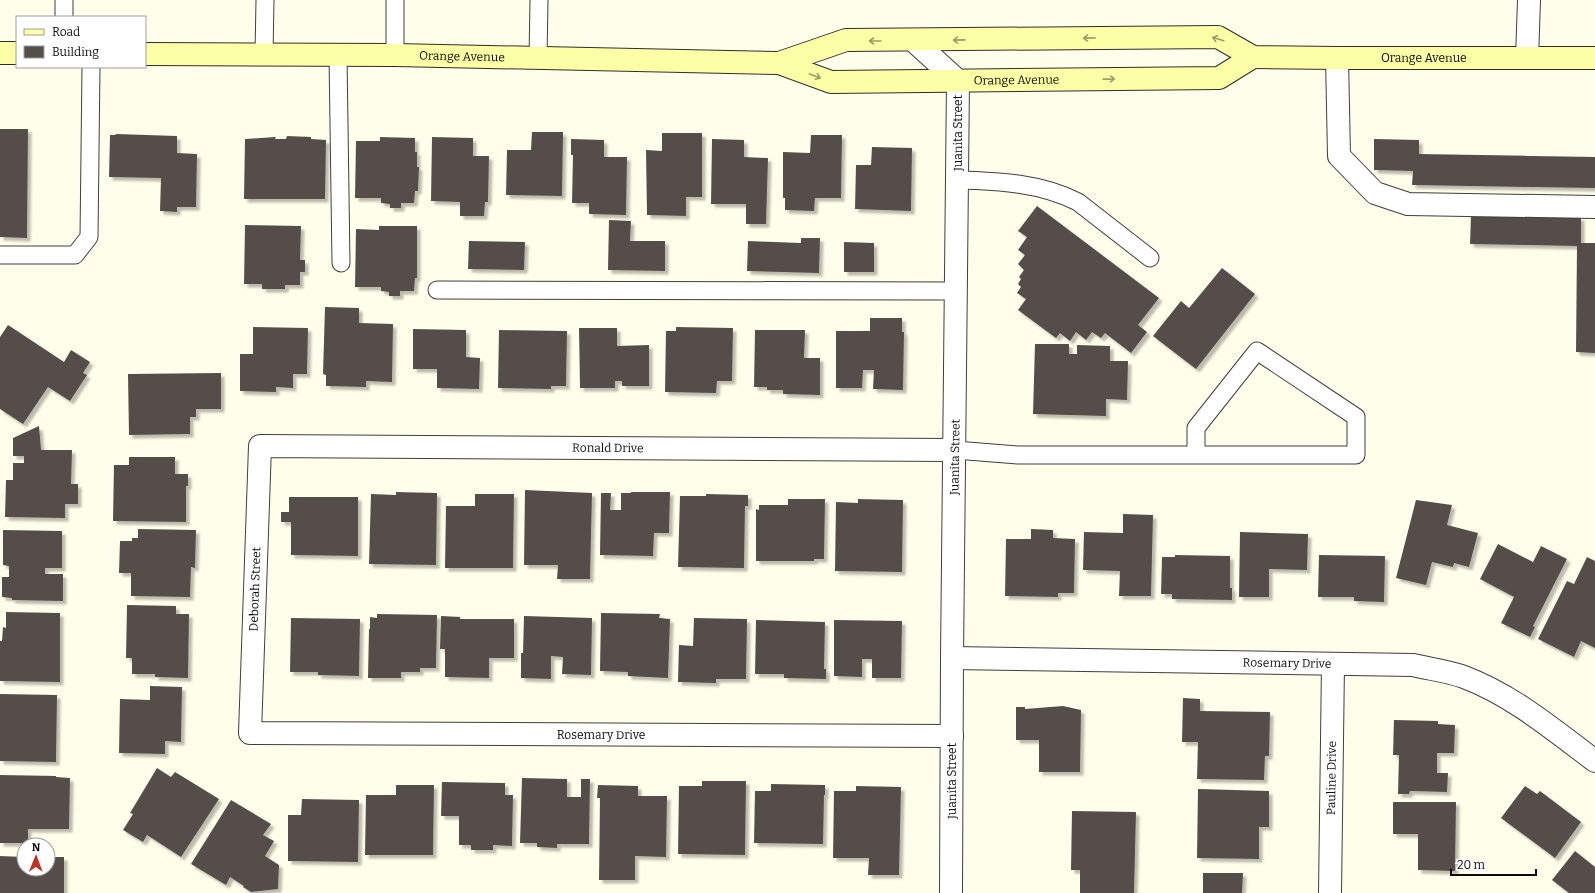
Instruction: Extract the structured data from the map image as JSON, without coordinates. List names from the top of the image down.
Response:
{
  "streets": {
    "main road": ["Orange Avenue"],
    "street": [
      "Juanita Street",
      "Ronald Drive",
      "Deborah Street",
      "Rosemary Drive",
      "Pauline Drive"
    ]
  },
  "crossings": [
    ["Orange Avenue", "Juanita Street"],
    ["Juanita Street", "Ronald Drive"],
    ["Juanita Street", "Rosemary Drive"],
    ["Ronald Drive", "Deborah Street"],
    ["Deborah Street", "Rosemary Drive"],
    ["Rosemary Drive", "Pauline Drive"]
  ],
  "legend": ["Road", "Building"],
  "scale_bar": "20 m",
  "north": "top"
}
